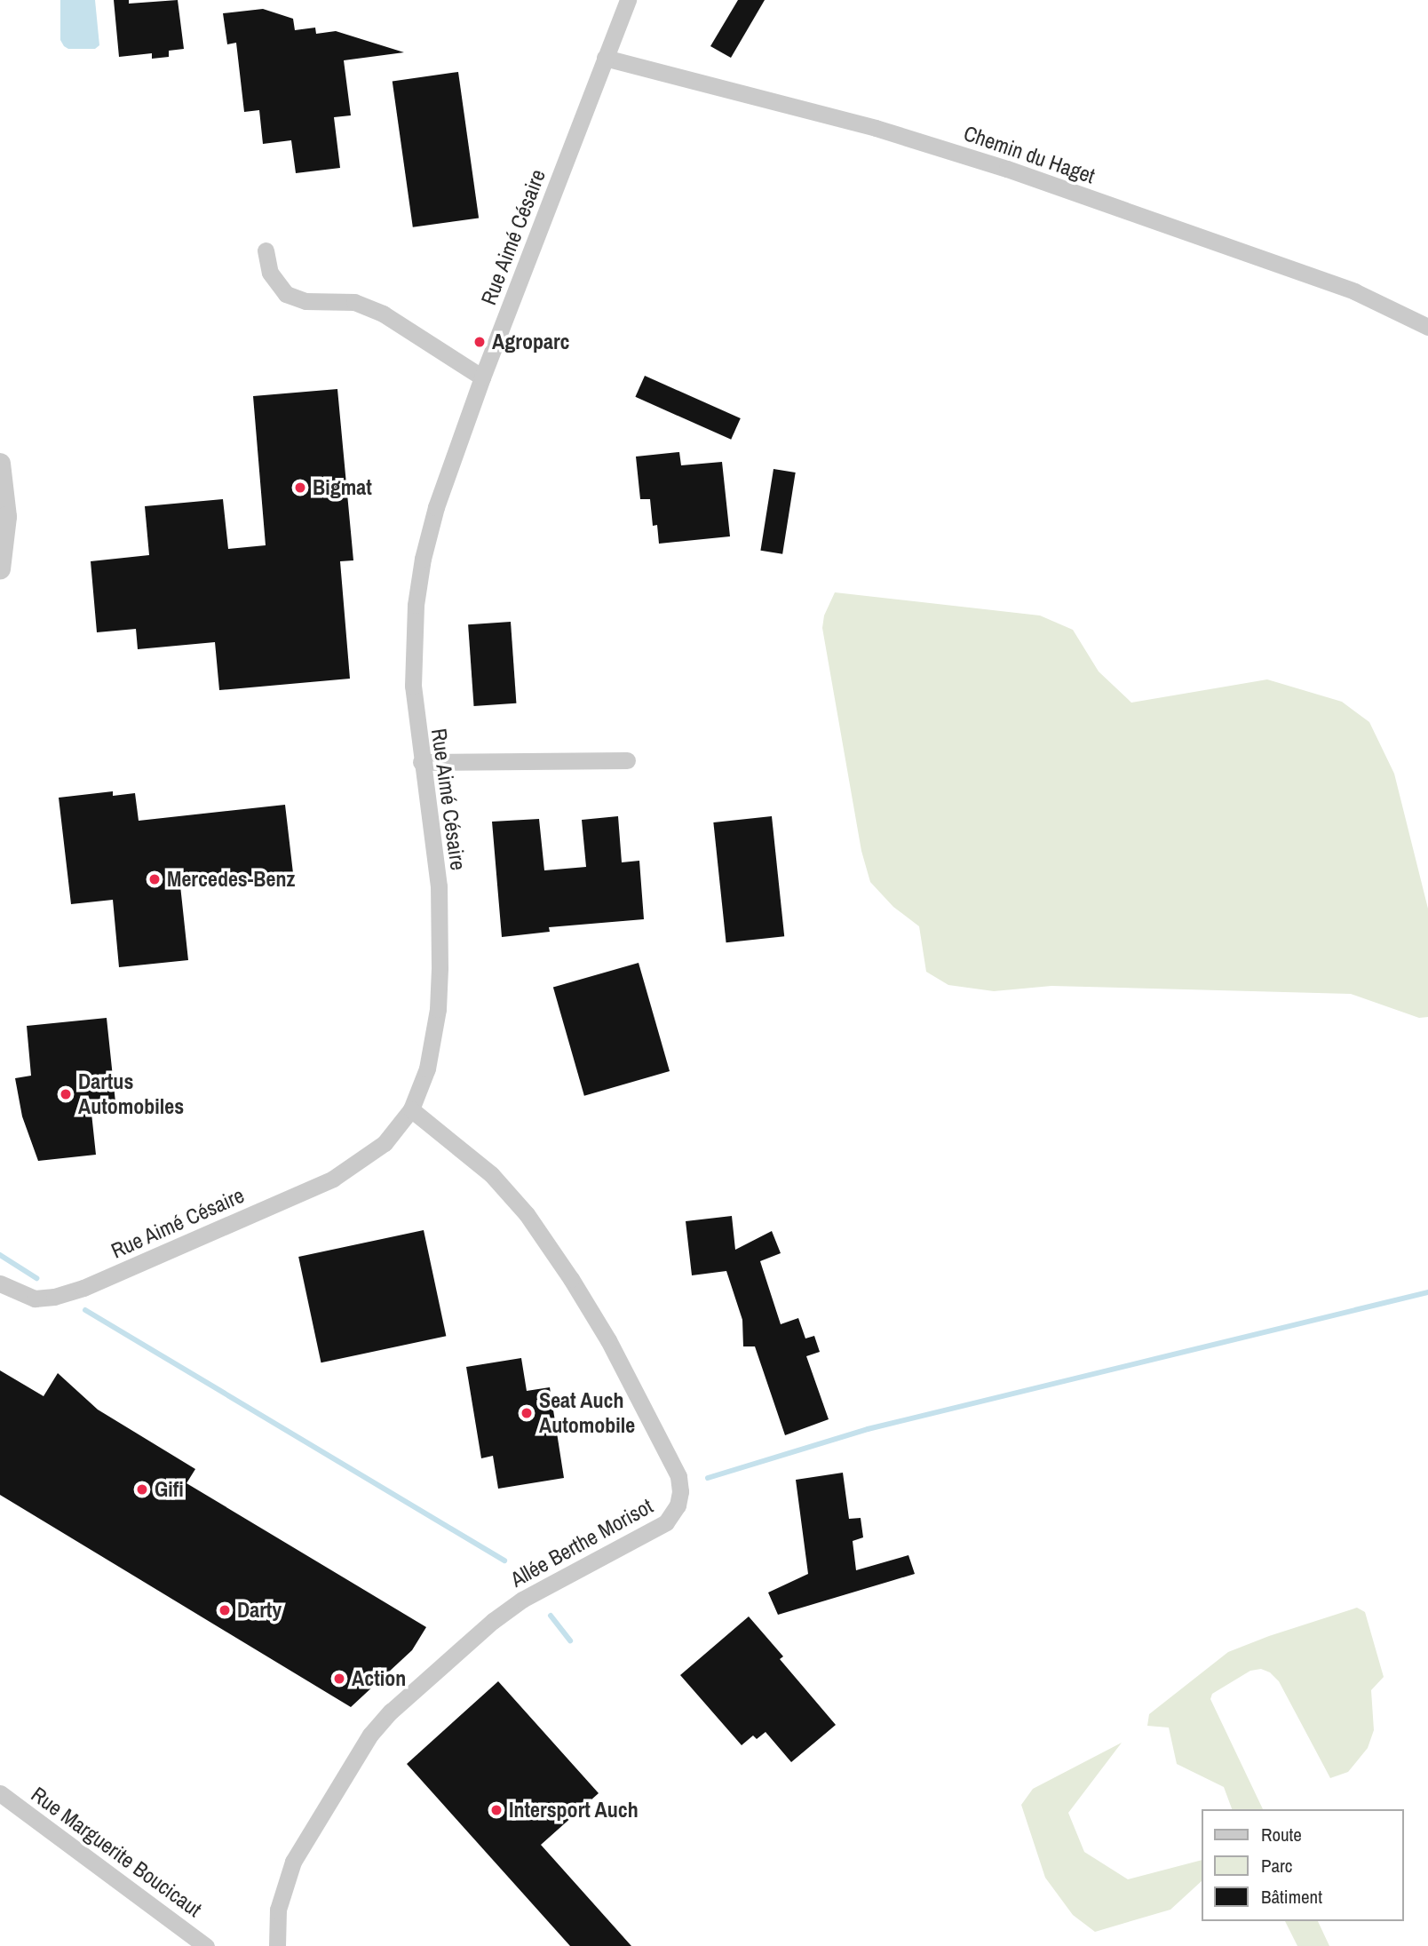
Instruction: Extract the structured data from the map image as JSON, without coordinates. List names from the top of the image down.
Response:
{
  "streets": {
    "street": [
      "Chemin du Haget",
      "Rue Aimé Césaire",
      "Allée Berthe Morisot",
      "Rue Marguerite Boucicaut"
    ]
  },
  "crossings": [
    ["Chemin du Haget", "Rue Aimé Césaire"],
    ["Rue Aimé Césaire", "Allée Berthe Morisot"]
  ],
  "places": [
    "Agroparc",
    "Bigmat",
    "Mercedes-Benz",
    "Dartus Automobiles",
    "Seat Auch Automobile",
    "Gifi",
    "Darty",
    "Action",
    "Intersport Auch"
  ],
  "legend": ["Route", "Parc", "Bâtiment"]
}
